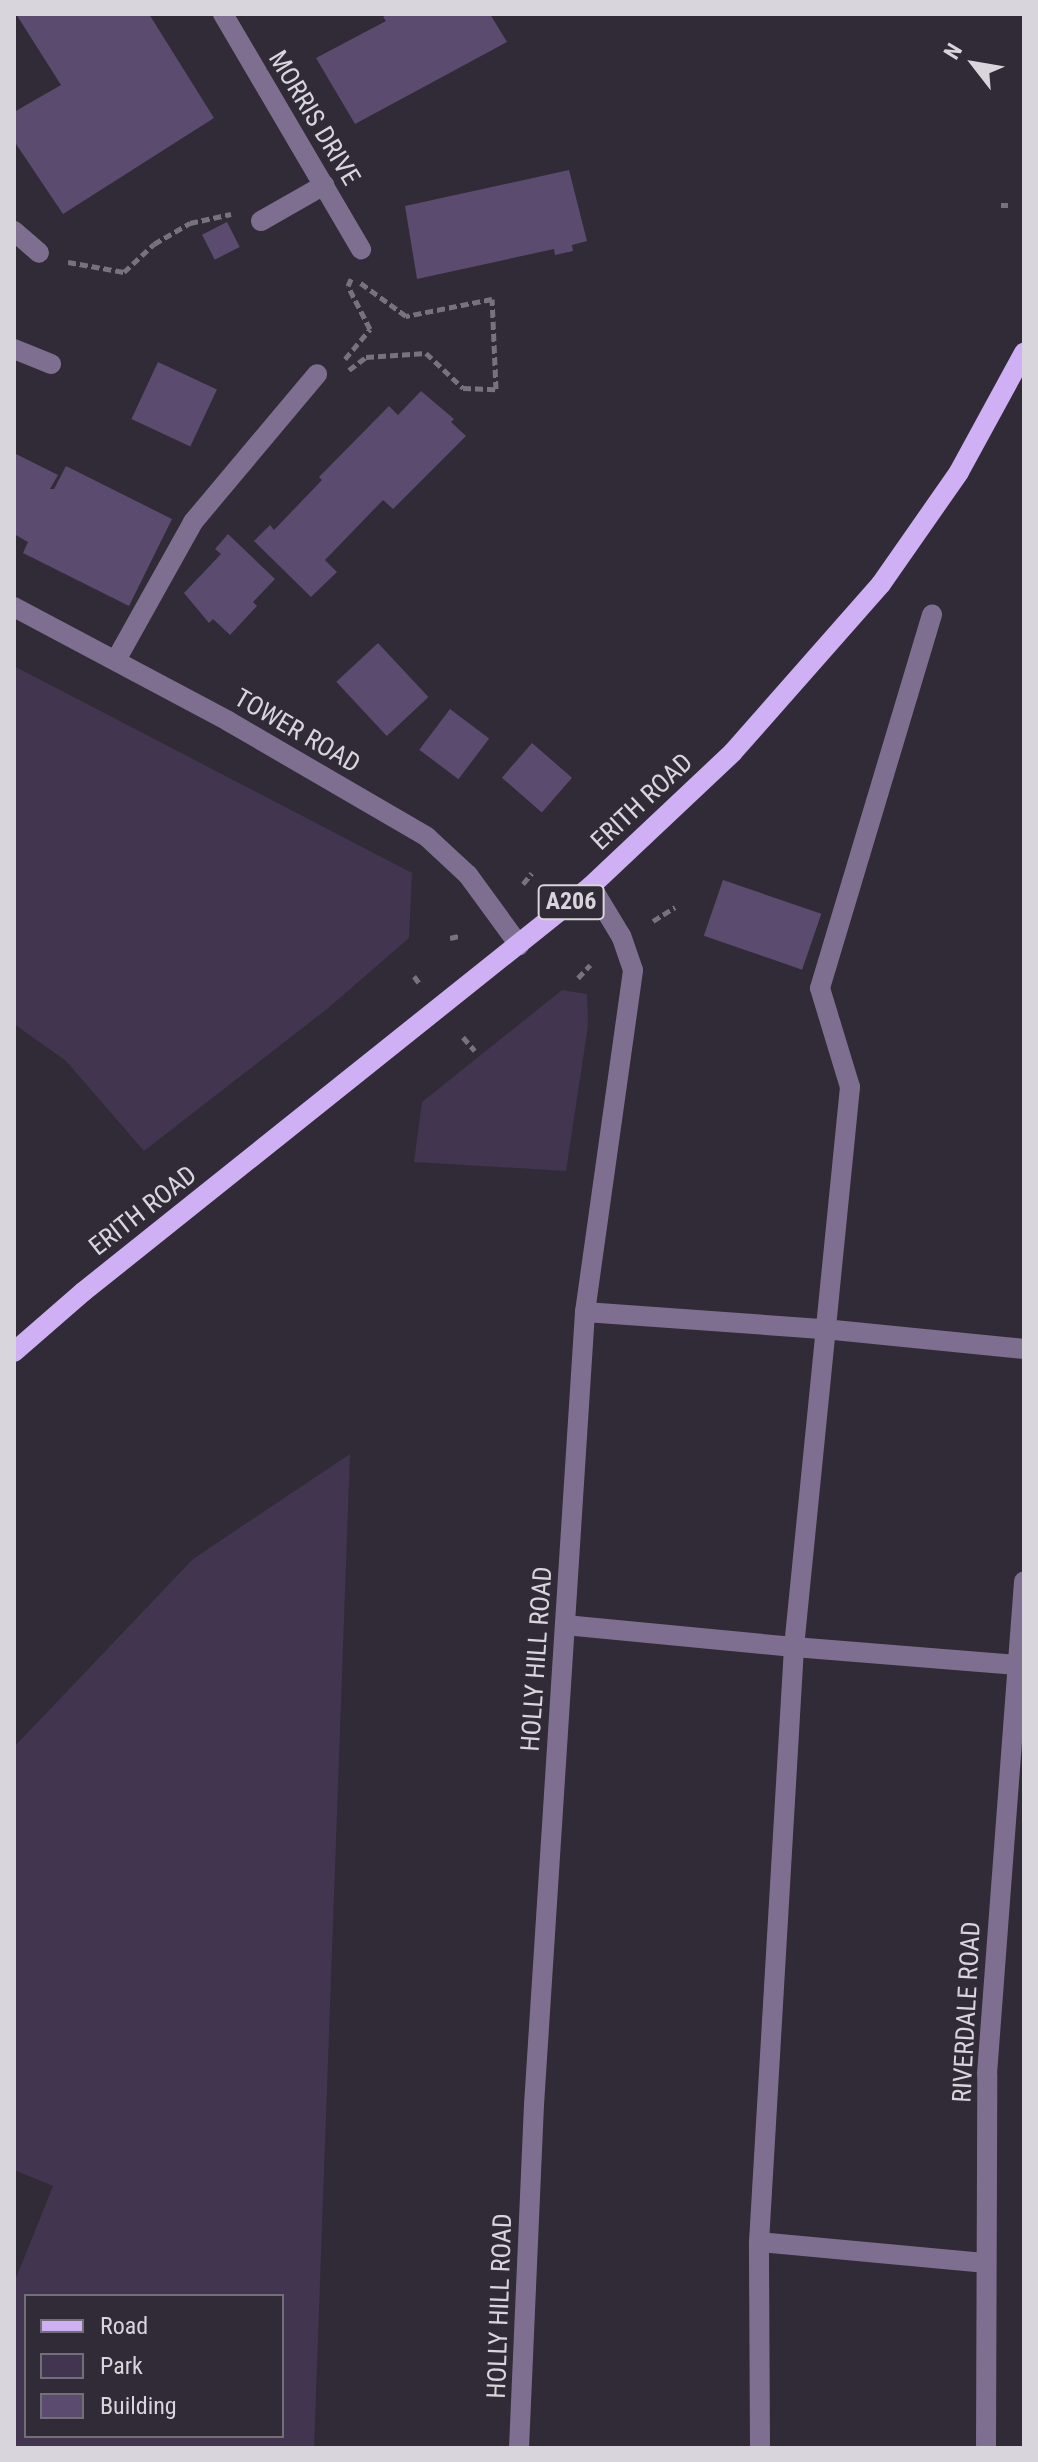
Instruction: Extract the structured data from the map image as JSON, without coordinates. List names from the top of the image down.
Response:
{
  "streets": {
    "main road": ["ERITH ROAD", "A206"],
    "street": [
      "MORRIS DRIVE",
      "TOWER ROAD",
      "HOLLY HILL ROAD",
      "RIVERDALE ROAD"
    ]
  },
  "crossings": [
    ["TOWER ROAD", "ERITH ROAD"],
    ["ERITH ROAD", "HOLLY HILL ROAD"]
  ],
  "legend": ["Road", "Park", "Building"],
  "north": "top left"
}
